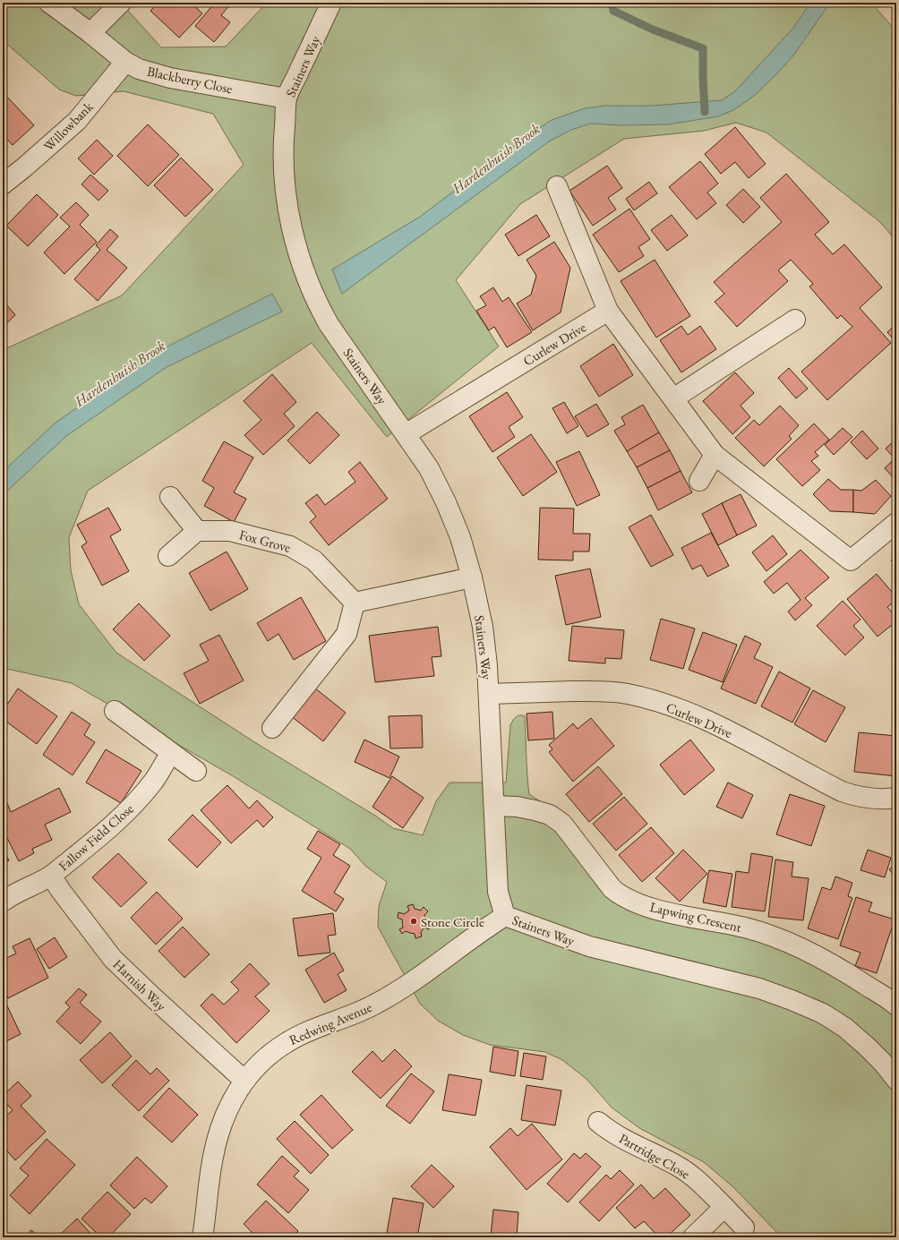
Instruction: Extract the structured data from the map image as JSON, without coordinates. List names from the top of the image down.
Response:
{
  "streets": {
    "street": [
      "Stainers Way",
      "Blackberry Close",
      "Willowbank",
      "Curlew Drive",
      "Fox Grove",
      "Fallow Field Close",
      "Lapwing Crescent",
      "Harnish Way",
      "Redwing Avenue",
      "Partridge Close"
    ]
  },
  "crossings": [
    ["Stainers Way", "Blackberry Close"],
    ["Stainers Way", "Curlew Drive"],
    ["Stainers Way", "Lapwing Crescent"],
    ["Stainers Way", "Redwing Avenue"],
    ["Blackberry Close", "Willowbank"],
    ["Fallow Field Close", "Harnish Way"],
    ["Harnish Way", "Redwing Avenue"]
  ],
  "water": ["Hardenhuish Brook"],
  "places": ["Stone Circle"]
}
